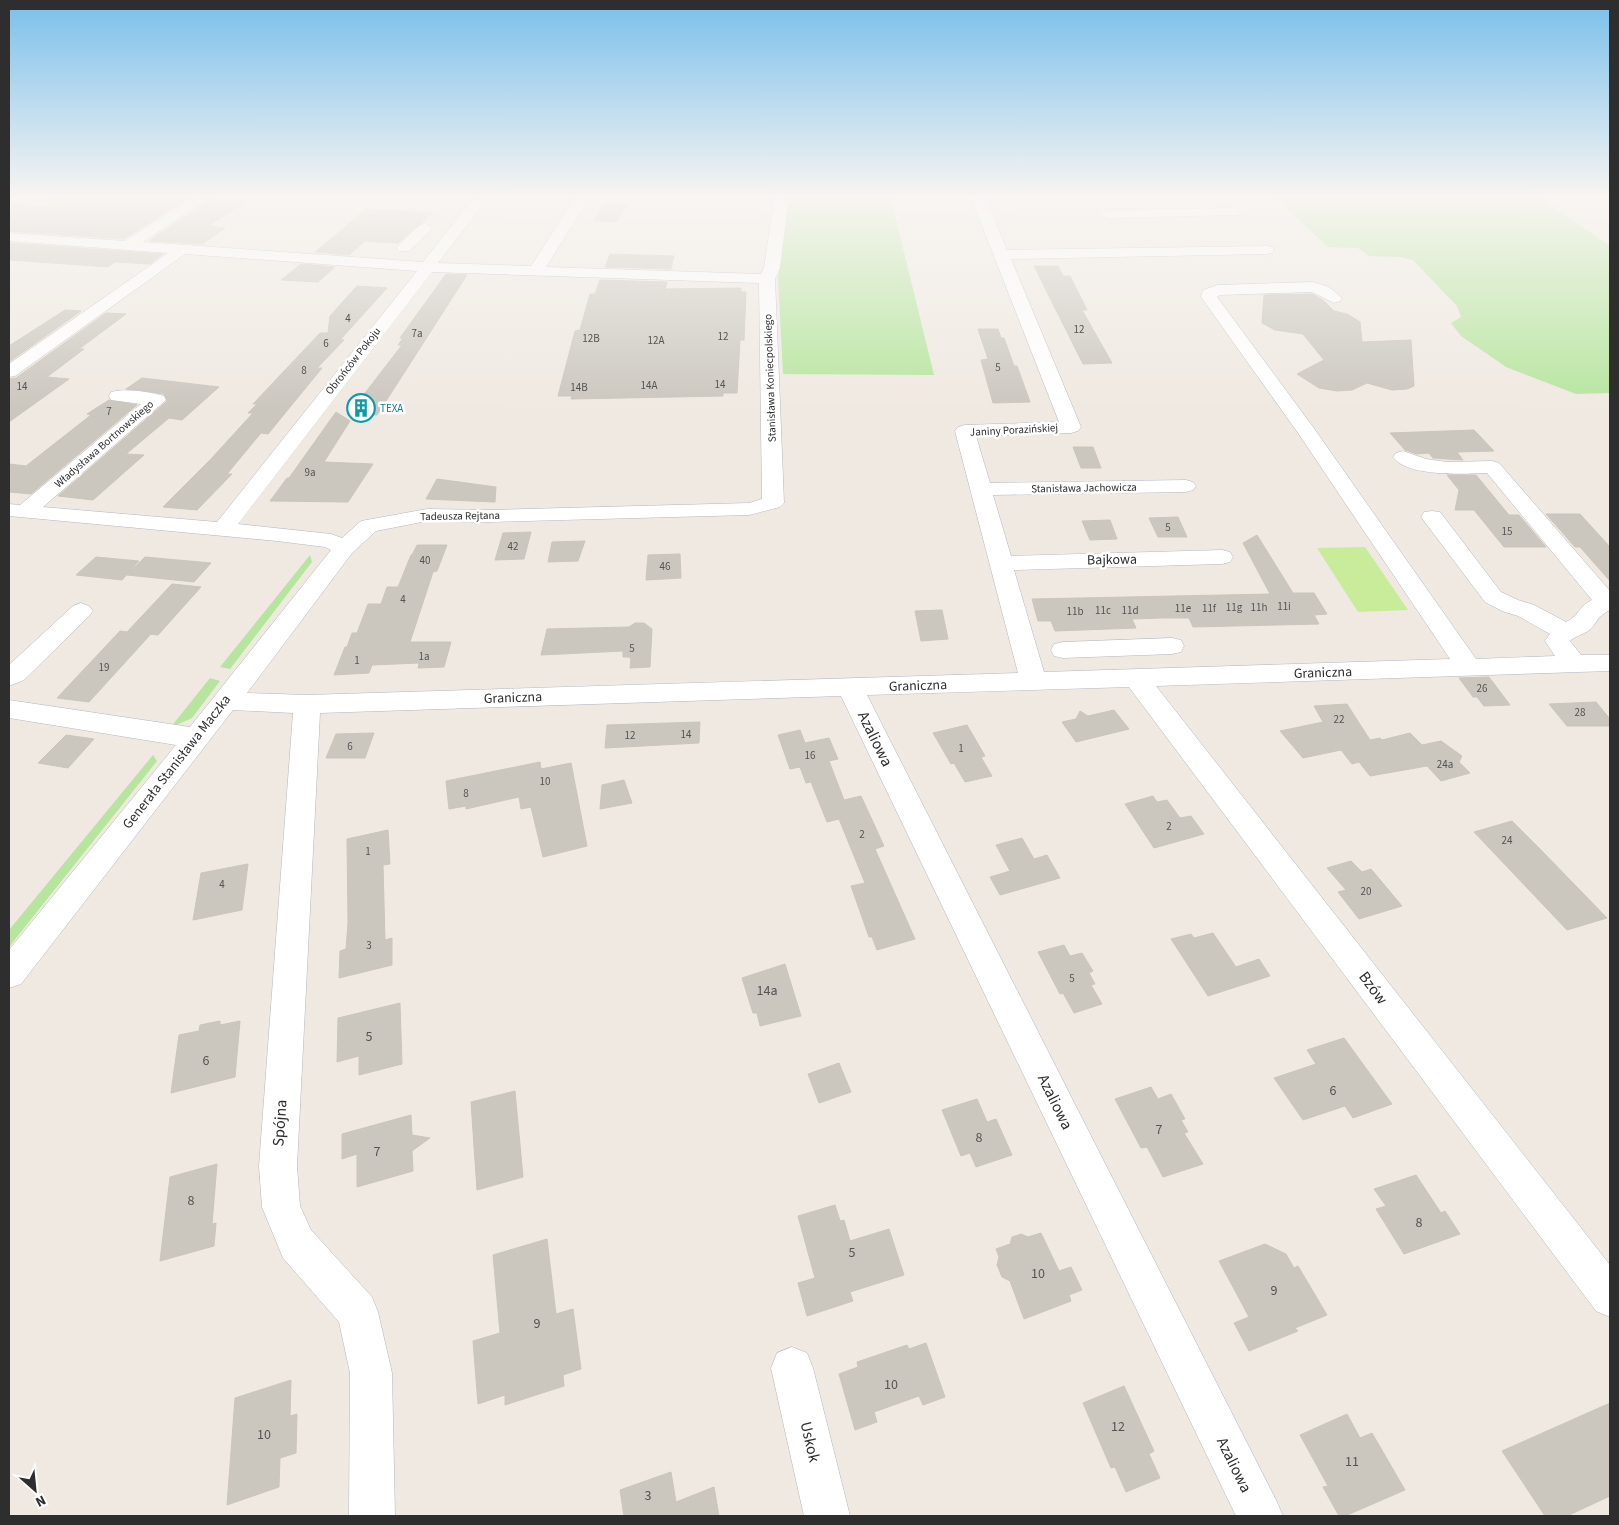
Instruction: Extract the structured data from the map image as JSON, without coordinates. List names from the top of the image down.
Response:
{
  "streets": {
    "street": [
      "Obrońców Pokoju",
      "Stanisława Koniecpolskiego",
      "Janiny Porazińskiej",
      "Władysława Bortnowskiego",
      "Stanisława Jachowicza",
      "Tadeusza Rejtana",
      "Bajkowa",
      "Graniczna",
      "Azaliowa",
      "Generała Stanisława Maczka",
      "Bzów",
      "Spójna",
      "Uskok"
    ]
  },
  "crossings": [
    ["Stanisława Koniecpolskiego", "Tadeusza Rejtana"],
    ["Janiny Porazińskiej", "Stanisława Jachowicza"],
    ["Janiny Porazińskiej", "Bajkowa"],
    ["Janiny Porazińskiej", "Graniczna"],
    ["Tadeusza Rejtana", "Generała Stanisława Maczka"],
    ["Graniczna", "Azaliowa"],
    ["Graniczna", "Generała Stanisława Maczka"],
    ["Graniczna", "Bzów"],
    ["Graniczna", "Spójna"]
  ],
  "places": {
    "building": ["TEXA"]
  },
  "house_numbers": [
    "4",
    "12",
    "7a",
    "12",
    "12B",
    "12A",
    "6",
    "5",
    "8",
    "14",
    "14A",
    "14",
    "14B",
    "7",
    "9a",
    "5",
    "15",
    "42",
    "40",
    "46",
    "4",
    "11i",
    "11g",
    "11h",
    "11e",
    "11f",
    "11c",
    "11d",
    "11b",
    "5",
    "1a",
    "1",
    "19",
    "26",
    "28",
    "22",
    "14",
    "12",
    "6",
    "1",
    "16",
    "24a",
    "10",
    "8",
    "2",
    "2",
    "24",
    "1",
    "4",
    "20",
    "3",
    "5",
    "14a",
    "5",
    "6",
    "6",
    "7",
    "8",
    "7",
    "8",
    "8",
    "5",
    "10",
    "9",
    "9",
    "10",
    "12",
    "10",
    "11",
    "3"
  ],
  "north": "bottom right"
}
